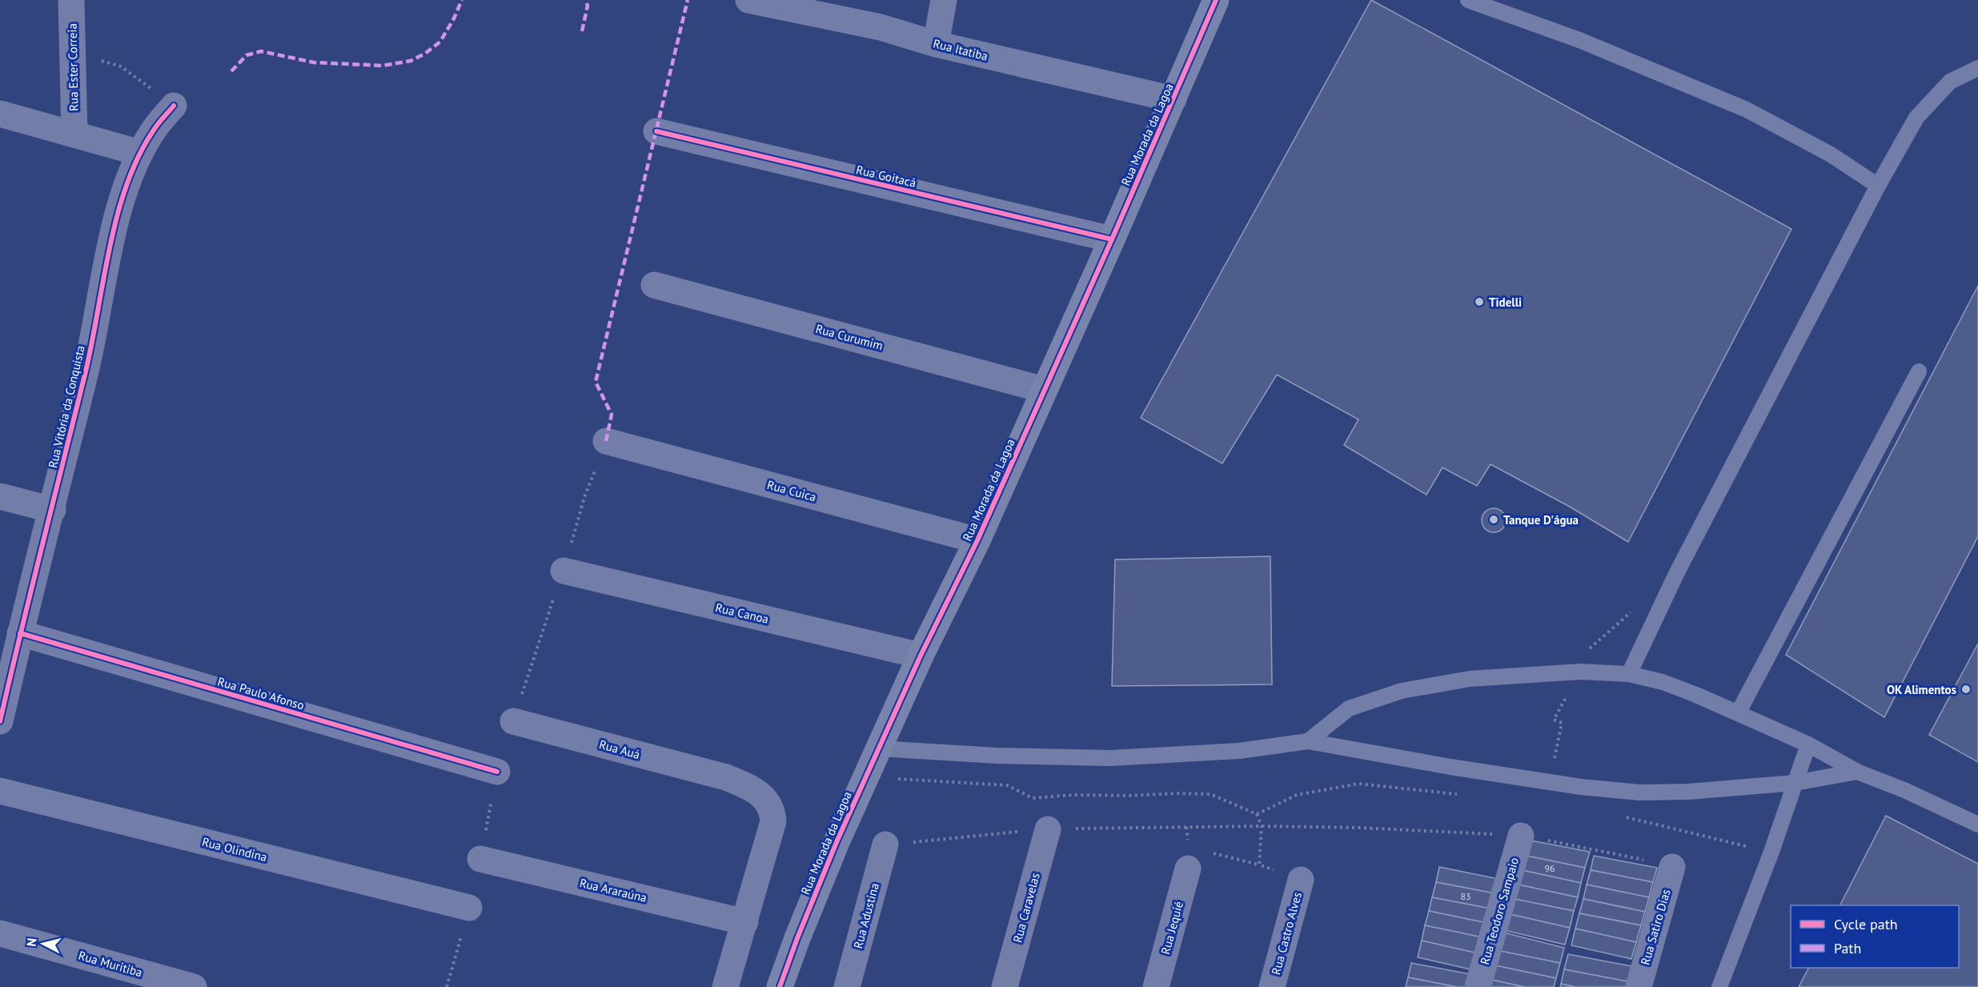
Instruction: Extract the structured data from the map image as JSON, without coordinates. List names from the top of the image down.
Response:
{
  "streets": {
    "street": [
      "Rua Itatiba",
      "Rua Ester Correia",
      "Rua Morada da Lagoa",
      "Rua Goitacá",
      "Rua Curumim",
      "Rua Vitória da Conquista",
      "Rua Cuica",
      "Rua Canoa",
      "Rua Paulo Afonso",
      "Rua Auá",
      "Rua Olindina",
      "Rua Araraúna",
      "Rua Caravelas",
      "Rua Teodoro Sampaio",
      "Rua Adustina",
      "Rua Satiro Dias",
      "Rua Jequié",
      "Rua Castro Alves",
      "Rua Muritiba"
    ]
  },
  "crossings": [
    ["Rua Itatiba", "Rua Morada da Lagoa"],
    ["Rua Morada da Lagoa", "Rua Goitacá"],
    ["Rua Morada da Lagoa", "Rua Curumim"],
    ["Rua Morada da Lagoa", "Rua Cuica"],
    ["Rua Morada da Lagoa", "Rua Canoa"],
    ["Rua Vitória da Conquista", "Rua Paulo Afonso"],
    ["Rua Auá", "Rua Araraúna"]
  ],
  "places": ["Tidelli", "Tanque D'água", "OK Alimentos"],
  "house_numbers": ["96", "83"],
  "legend": ["Cycle path", "Path"],
  "north": "left"
}
